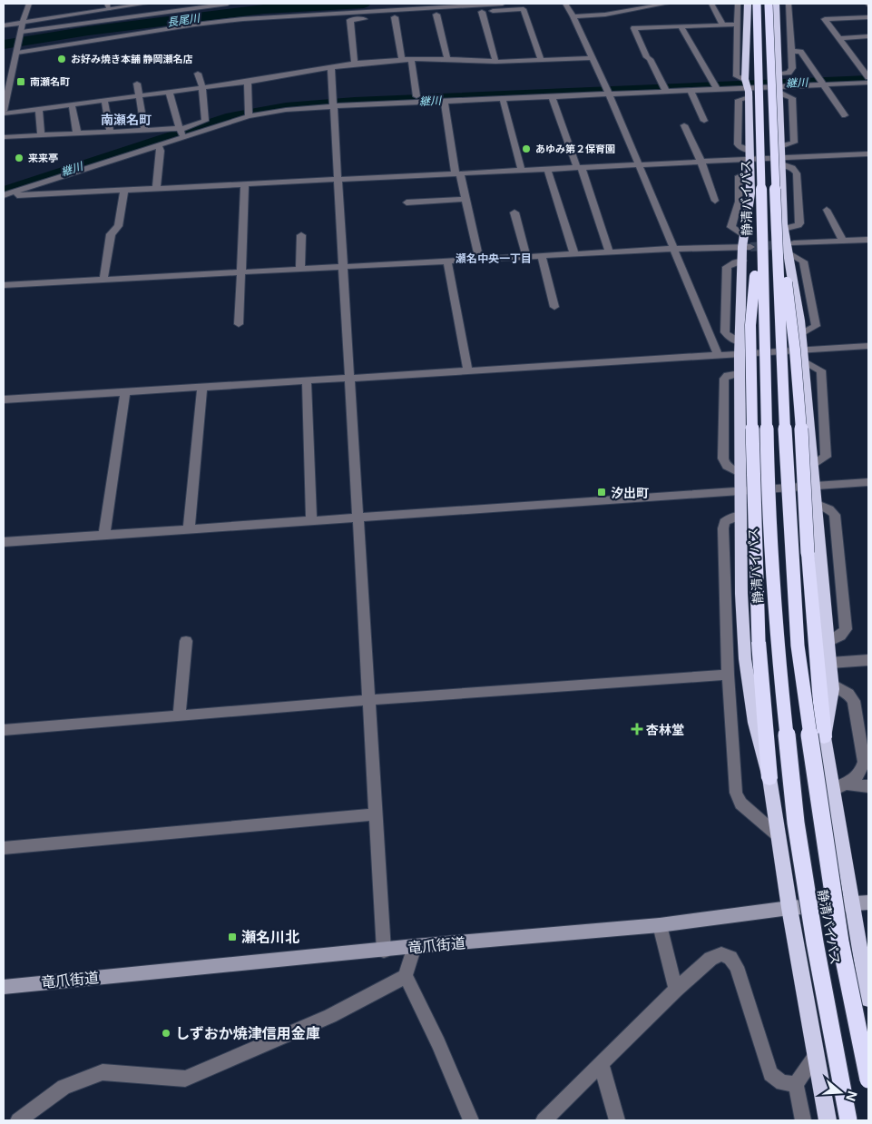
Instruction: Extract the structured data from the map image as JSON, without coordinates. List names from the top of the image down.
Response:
{
  "streets": {
    "highway": ["静清バイパス"],
    "main road": ["竜爪街道"]
  },
  "districts": ["南瀬名町", "瀬名中央一丁目"],
  "water": ["長尾川", "継川"],
  "places": {
    "other": [
      "お好み焼き本舗 静岡瀬名店",
      "あゆみ第２保育園",
      "来来亭",
      "しずおか焼津信用金庫"
    ],
    "transit": ["南瀬名町", "汐出町", "瀬名川北"],
    "health": ["杏林堂"]
  },
  "north": "right"
}
